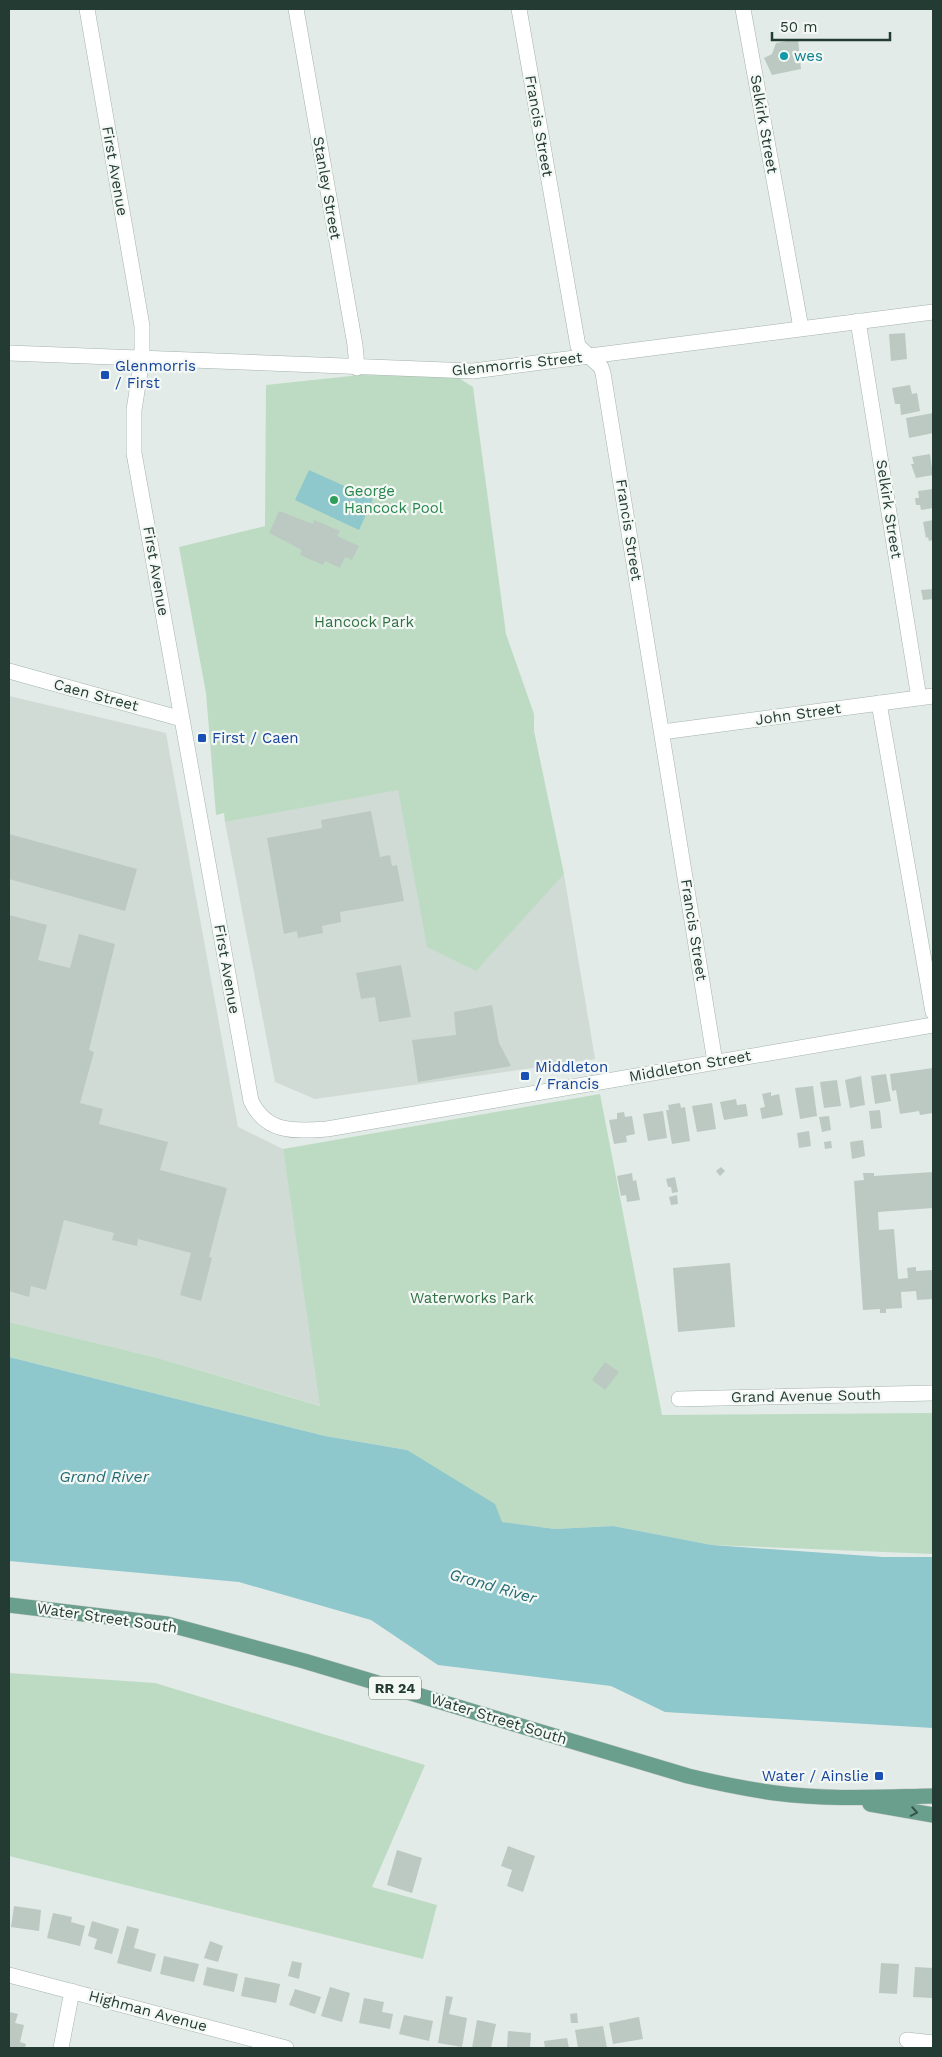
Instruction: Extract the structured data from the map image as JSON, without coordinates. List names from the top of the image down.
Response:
{
  "streets": {
    "main road": ["Water Street South", "RR 24"],
    "street": [
      "Selkirk Street",
      "Francis Street",
      "First Avenue",
      "Stanley Street",
      "Glenmorris Street",
      "Caen Street",
      "John Street",
      "Middleton Street",
      "Grand Avenue South",
      "Highman Avenue"
    ]
  },
  "crossings": [
    ["Selkirk Street", "Glenmorris Street"],
    ["Selkirk Street", "John Street"],
    ["Francis Street", "Glenmorris Street"],
    ["Francis Street", "John Street"],
    ["Francis Street", "Middleton Street"],
    ["First Avenue", "Glenmorris Street"],
    ["First Avenue", "Caen Street"],
    ["First Avenue", "Middleton Street"],
    ["Stanley Street", "Glenmorris Street"]
  ],
  "water": ["Grand River"],
  "parks": ["Hancock Park", "Waterworks Park"],
  "places": {
    "other": ["wes", "George Hancock Pool"],
    "transit": [
      "Glenmorris / First",
      "First / Caen",
      "Middleton / Francis",
      "Water / Ainslie"
    ]
  },
  "scale_bar": "50 m"
}
